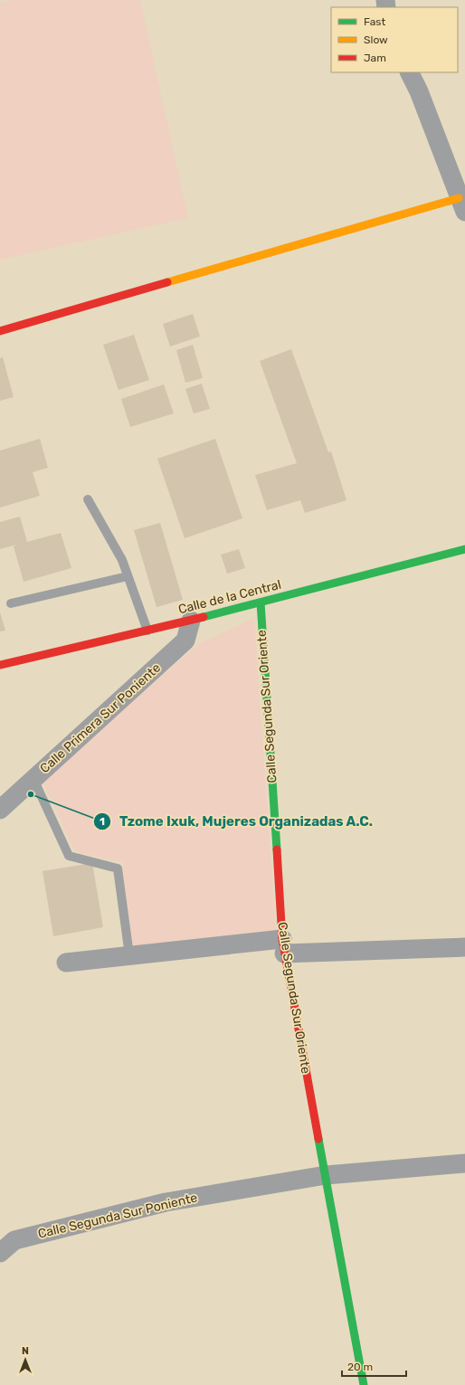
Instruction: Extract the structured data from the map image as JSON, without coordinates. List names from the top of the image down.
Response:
{
  "streets": {
    "street": [
      "Calle de la Central",
      "Calle Segunda Sur Oriente",
      "Calle Primera Sur Poniente",
      "Calle Segunda Sur Poniente"
    ]
  },
  "crossings": [
    ["Calle de la Central", "Calle Segunda Sur Oriente"],
    ["Calle de la Central", "Calle Primera Sur Poniente"],
    ["Calle Segunda Sur Oriente", "Calle Segunda Sur Poniente"]
  ],
  "places": ["Tzome Ixuk, Mujeres Organizadas A.C."],
  "legend": ["Fast", "Slow", "Jam"],
  "scale_bar": "20 m",
  "north": "top"
}
